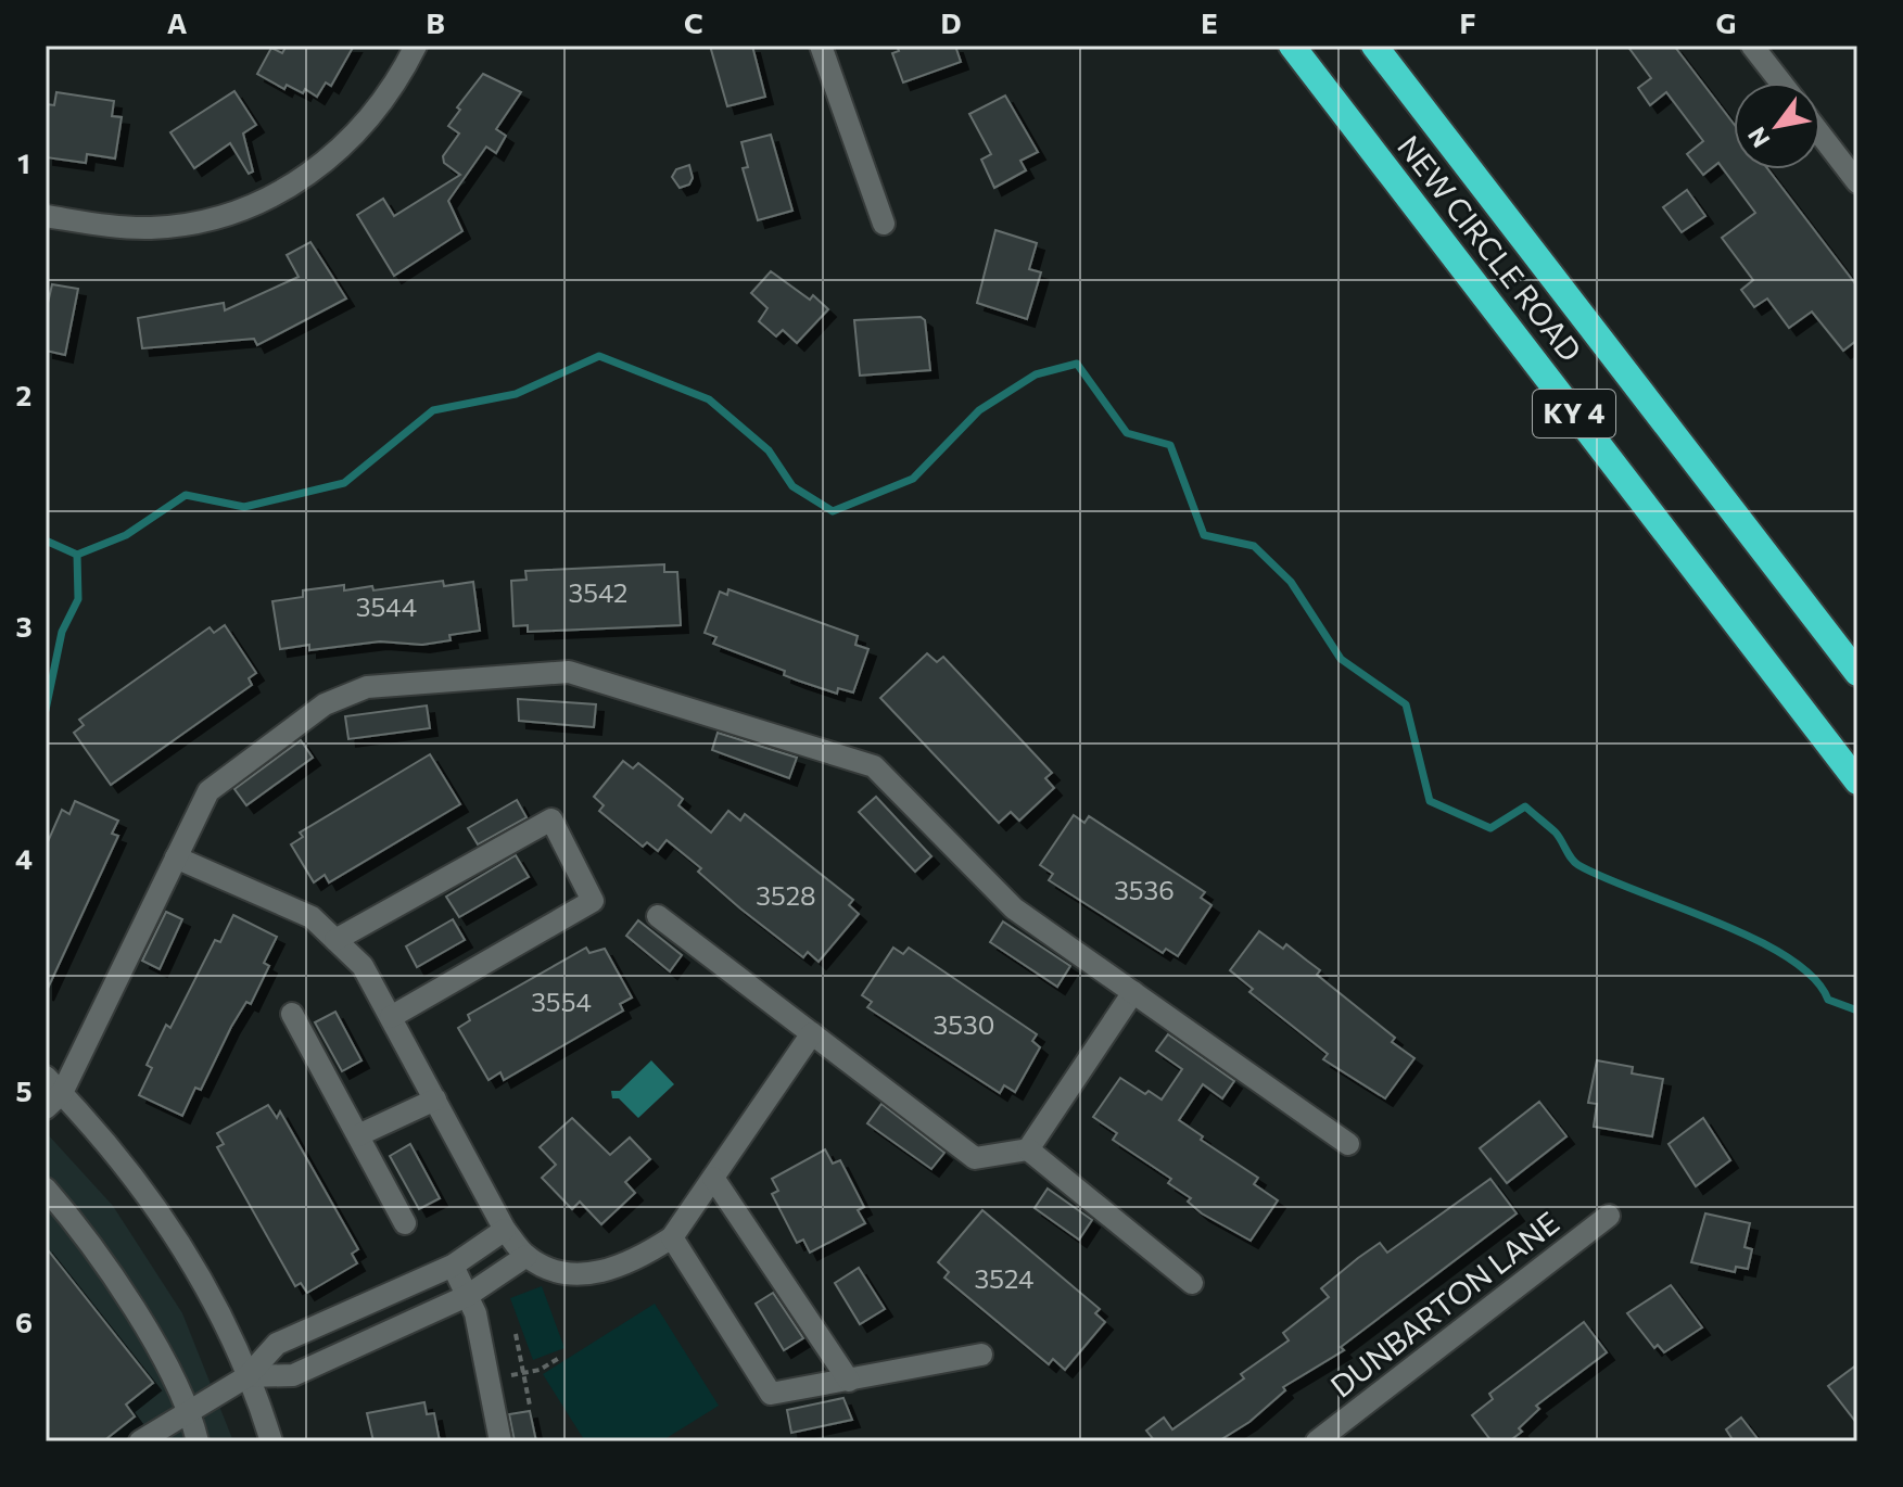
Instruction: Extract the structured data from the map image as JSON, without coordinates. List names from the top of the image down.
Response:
{
  "streets": {
    "highway": ["NEW CIRCLE ROAD", "KY 4"],
    "street": ["DUNBARTON LANE"]
  },
  "house_numbers": [
    "3542",
    "3544",
    "3536",
    "3528",
    "3554",
    "3530",
    "3524"
  ],
  "north": "bottom left",
  "grid": {
    "columns": [
      "A",
      "B",
      "C",
      "D",
      "E",
      "F",
      "G"
    ],
    "rows": [
      "1",
      "2",
      "3",
      "4",
      "5",
      "6"
    ]
  }
}
